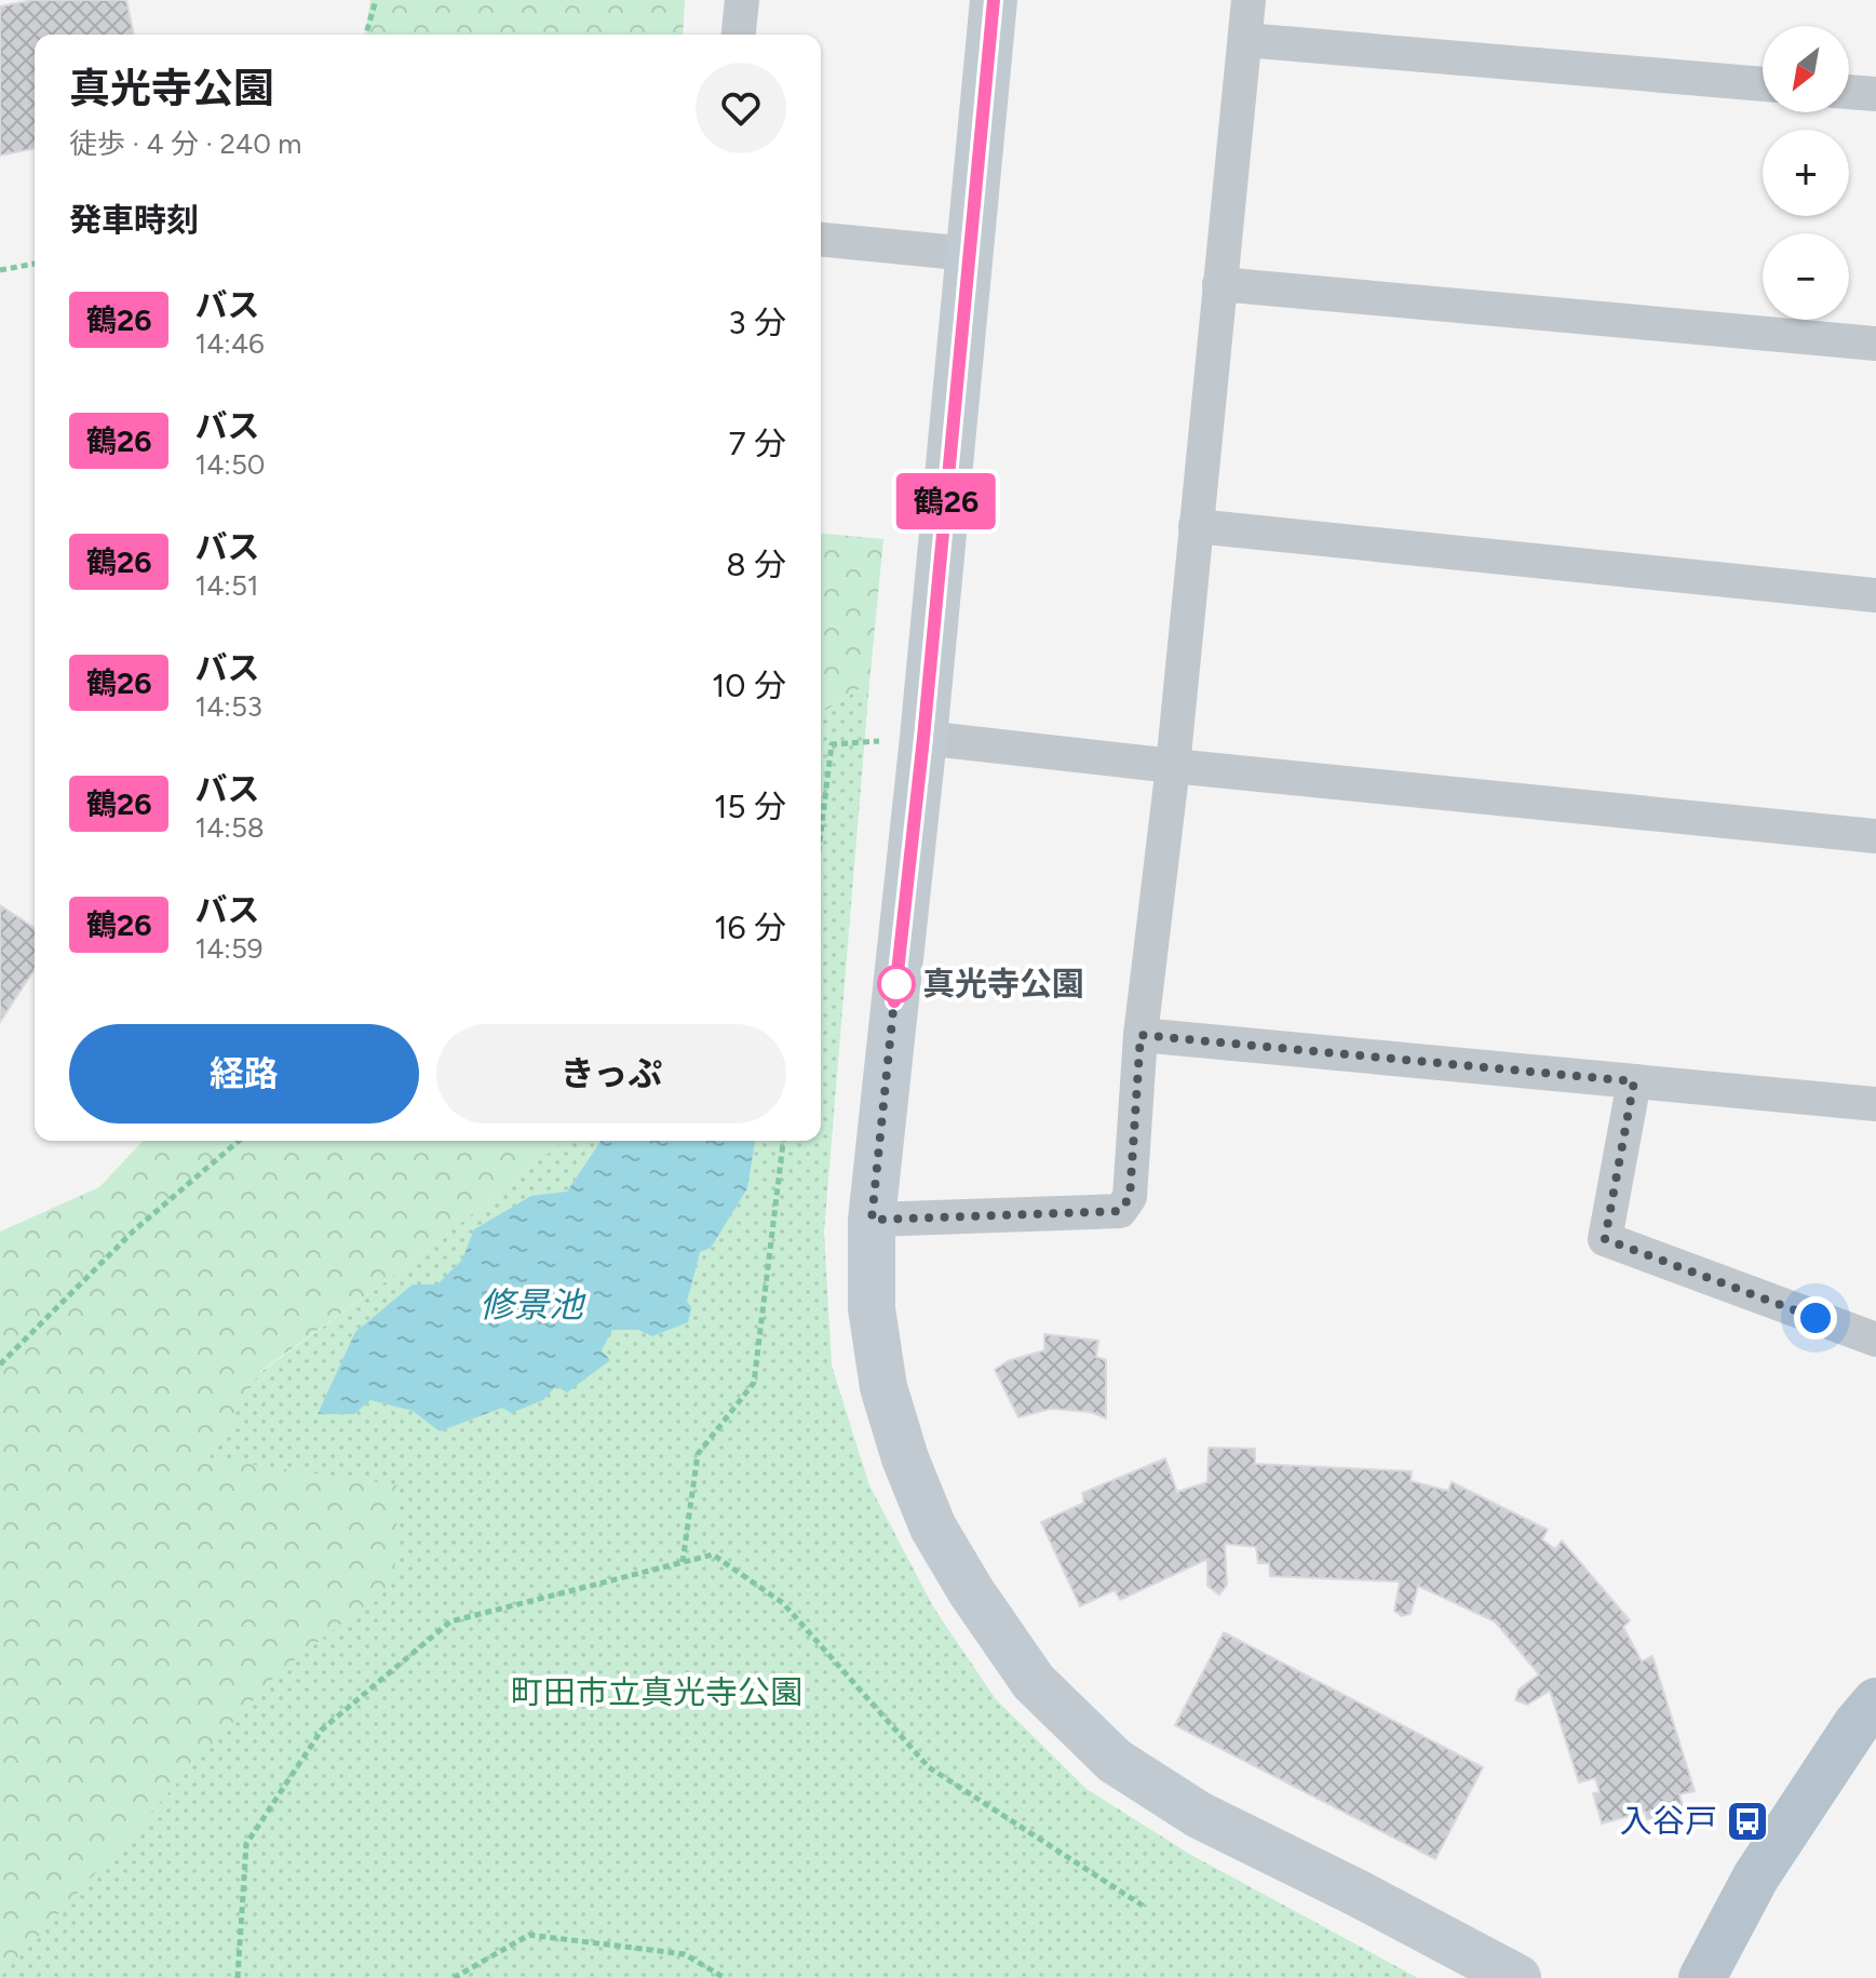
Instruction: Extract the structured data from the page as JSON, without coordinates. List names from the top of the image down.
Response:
{
  "water": ["修景池"],
  "parks": ["町田市立真光寺公園"],
  "places": {
    "other": ["真光寺公園"],
    "bus stop": ["入谷戸"]
  },
  "lines": ["bus line 鶴26"],
  "north": "bottom left",
  "page": {
    "on_map": "鶴26",
    "map_buttons": ["+", "−"],
    "heading": [
      ["真光寺公園", "徒歩 · 4 分 · 240 m"],
      "発車時刻"
    ],
    "list": [
      {
        "mark": "鶴26",
        "name": "バス",
        "note": "14:46",
        "value": "3 分"
      },
      {
        "mark": "鶴26",
        "name": "バス",
        "note": "14:50",
        "value": "7 分"
      },
      {
        "mark": "鶴26",
        "name": "バス",
        "note": "14:51",
        "value": "8 分"
      },
      {
        "mark": "鶴26",
        "name": "バス",
        "note": "14:53",
        "value": "10 分"
      },
      {
        "mark": "鶴26",
        "name": "バス",
        "note": "14:58",
        "value": "15 分"
      },
      {
        "mark": "鶴26",
        "name": "バス",
        "note": "14:59",
        "value": "16 分"
      }
    ],
    "buttons": ["経路", "きっぷ"]
  }
}
